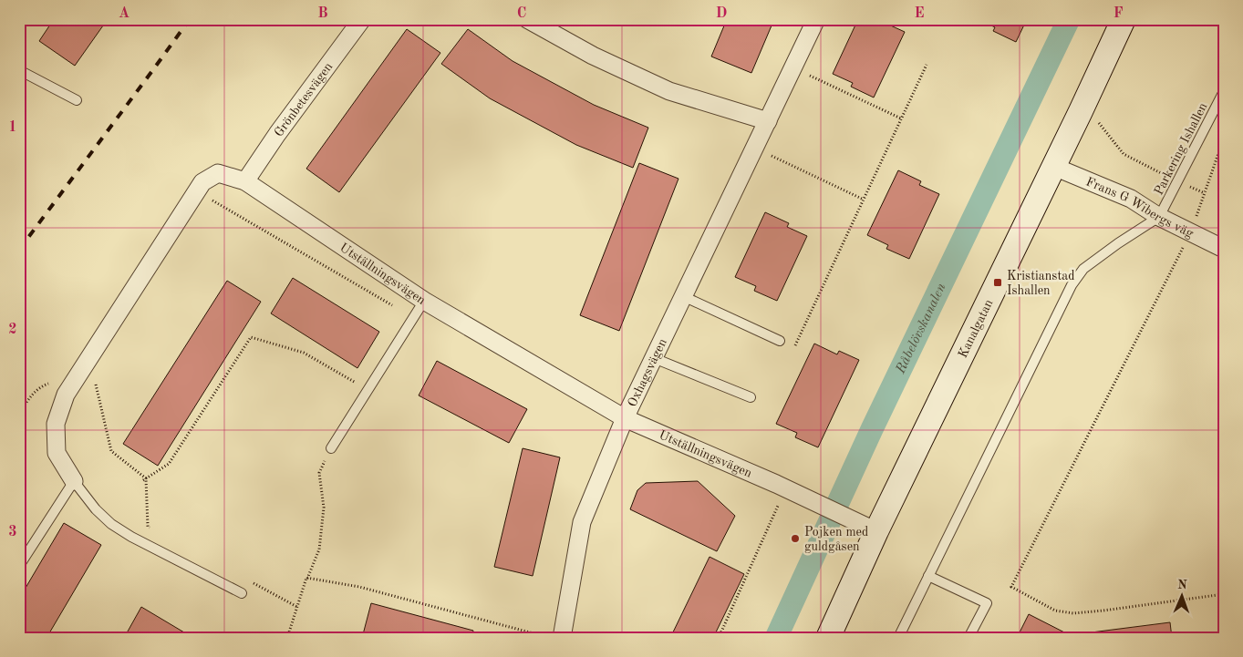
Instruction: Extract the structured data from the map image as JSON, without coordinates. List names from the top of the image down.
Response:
{
  "streets": {
    "street": [
      "Grönbetesvägen",
      "Frans G Wibergs väg",
      "Utställningsvägen",
      "Kanalgatan",
      "Oxhagsvägen"
    ],
    "lane": ["Parkering Ishallen"]
  },
  "crossings": [
    ["Grönbetesvägen", "Utställningsvägen"],
    ["Parkering Ishallen", "Frans G Wibergs väg"],
    ["Frans G Wibergs väg", "Kanalgatan"],
    ["Utställningsvägen", "Kanalgatan"],
    ["Utställningsvägen", "Oxhagsvägen"]
  ],
  "water": ["Råbelövskanalen"],
  "places": {
    "transit": ["Kristianstad Ishallen"],
    "other": ["Pojken med guldgåsen"]
  },
  "north": "top",
  "grid": {
    "columns": [
      "A",
      "B",
      "C",
      "D",
      "E",
      "F"
    ],
    "rows": ["1", "2", "3"]
  }
}
